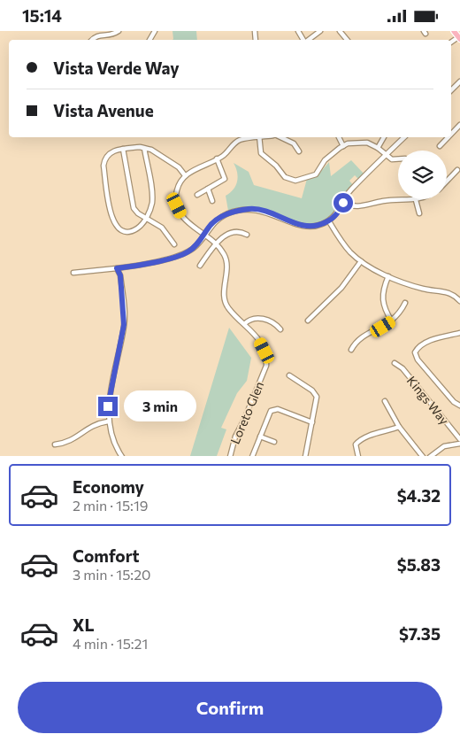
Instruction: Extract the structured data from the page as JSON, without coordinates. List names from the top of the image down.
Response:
{
  "streets": {
    "street": ["Kings Way", "Loreto Glen"]
  },
  "page": {
    "status": "15:14",
    "banner": ["Vista Verde Way", "Vista Avenue"],
    "bubble": "3 min",
    "list": [
      {
        "name": "Economy",
        "note": "2 min · 15:19",
        "value": "$4.32"
      },
      {
        "name": "Comfort",
        "note": "3 min · 15:20",
        "value": "$5.83"
      },
      {
        "name": "XL",
        "note": "4 min · 15:21",
        "value": "$7.35"
      }
    ],
    "buttons": "Confirm"
  }
}
